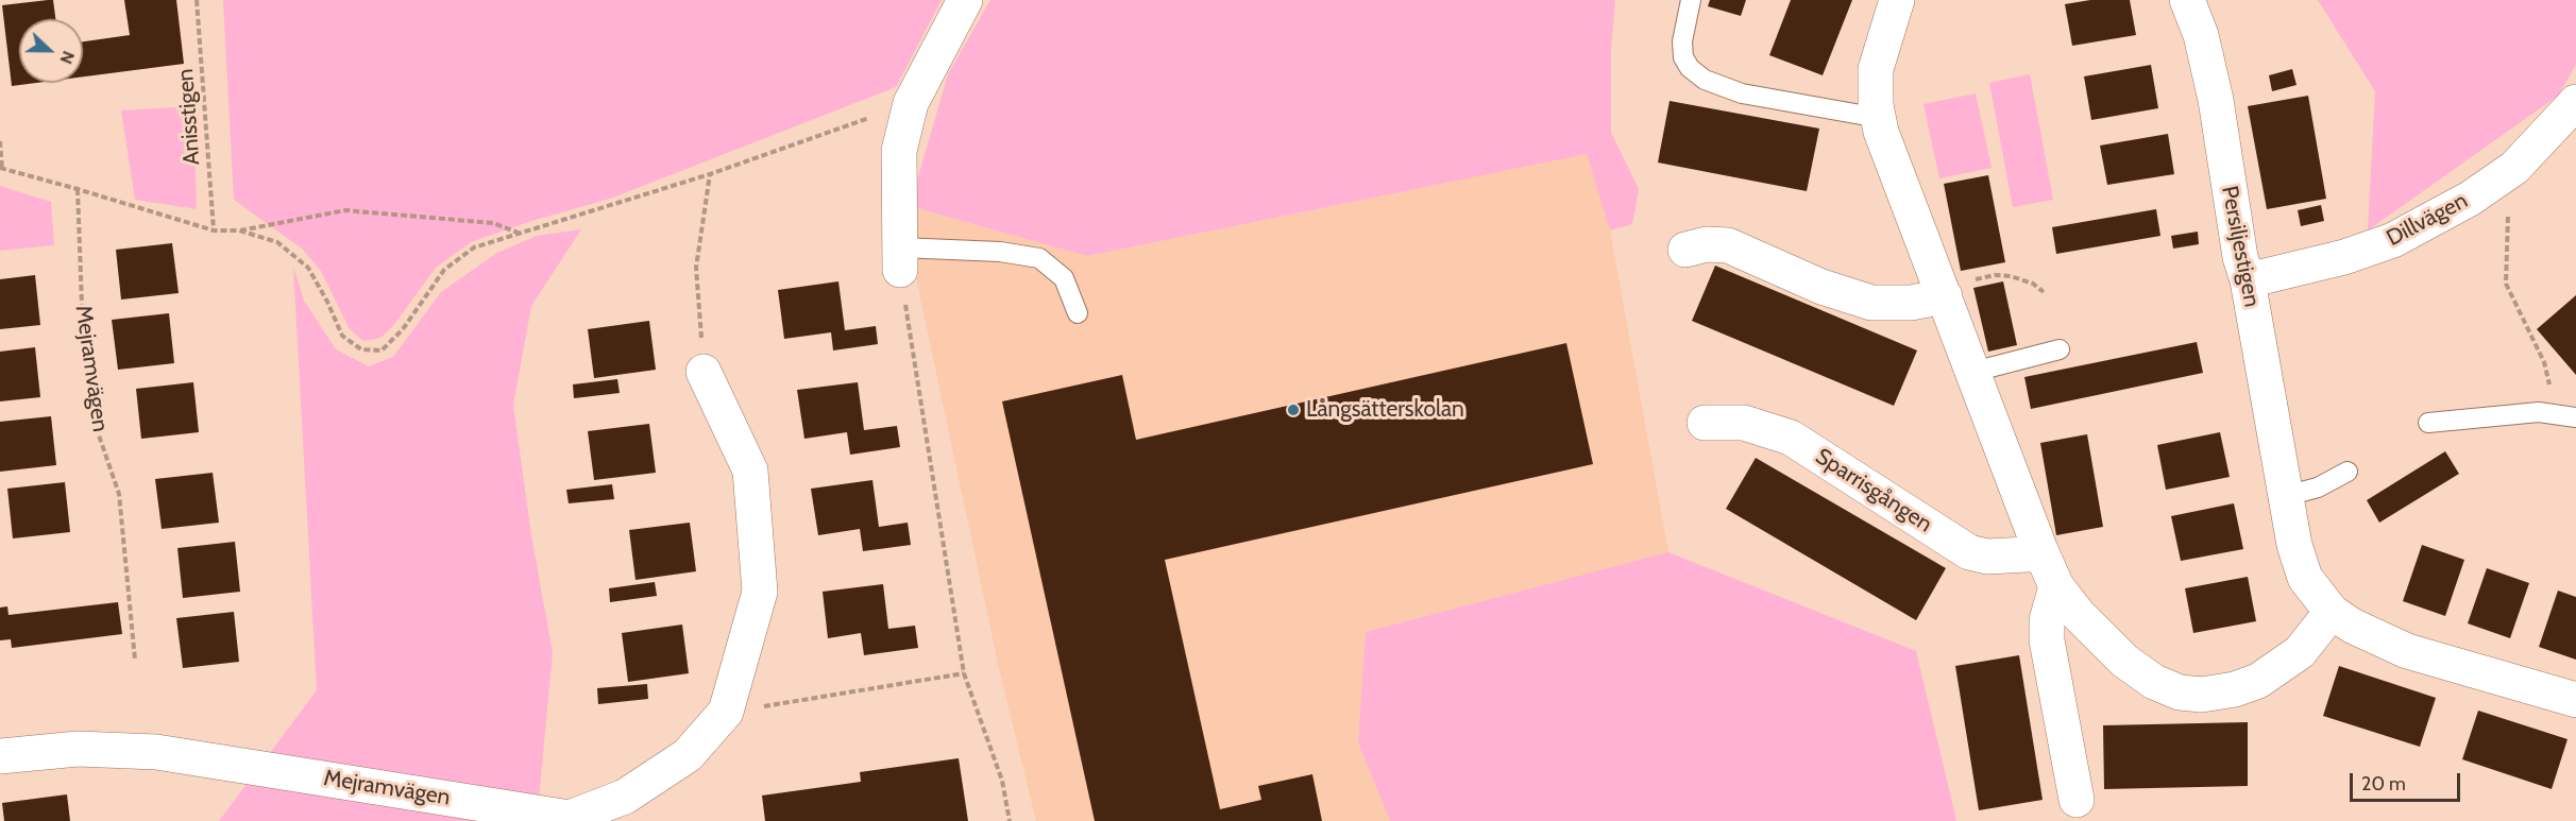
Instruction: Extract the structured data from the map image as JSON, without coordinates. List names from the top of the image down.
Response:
{
  "streets": {
    "street": [
      "Dillvägen",
      "Persiljestigen",
      "Mejramvägen",
      "Sparrisgången"
    ],
    "path": ["Anisstigen"]
  },
  "crossings": [
    ["Dillvägen", "Persiljestigen"]
  ],
  "places": ["Långsätterskolan"],
  "scale_bar": "20 m",
  "north": "right"
}
